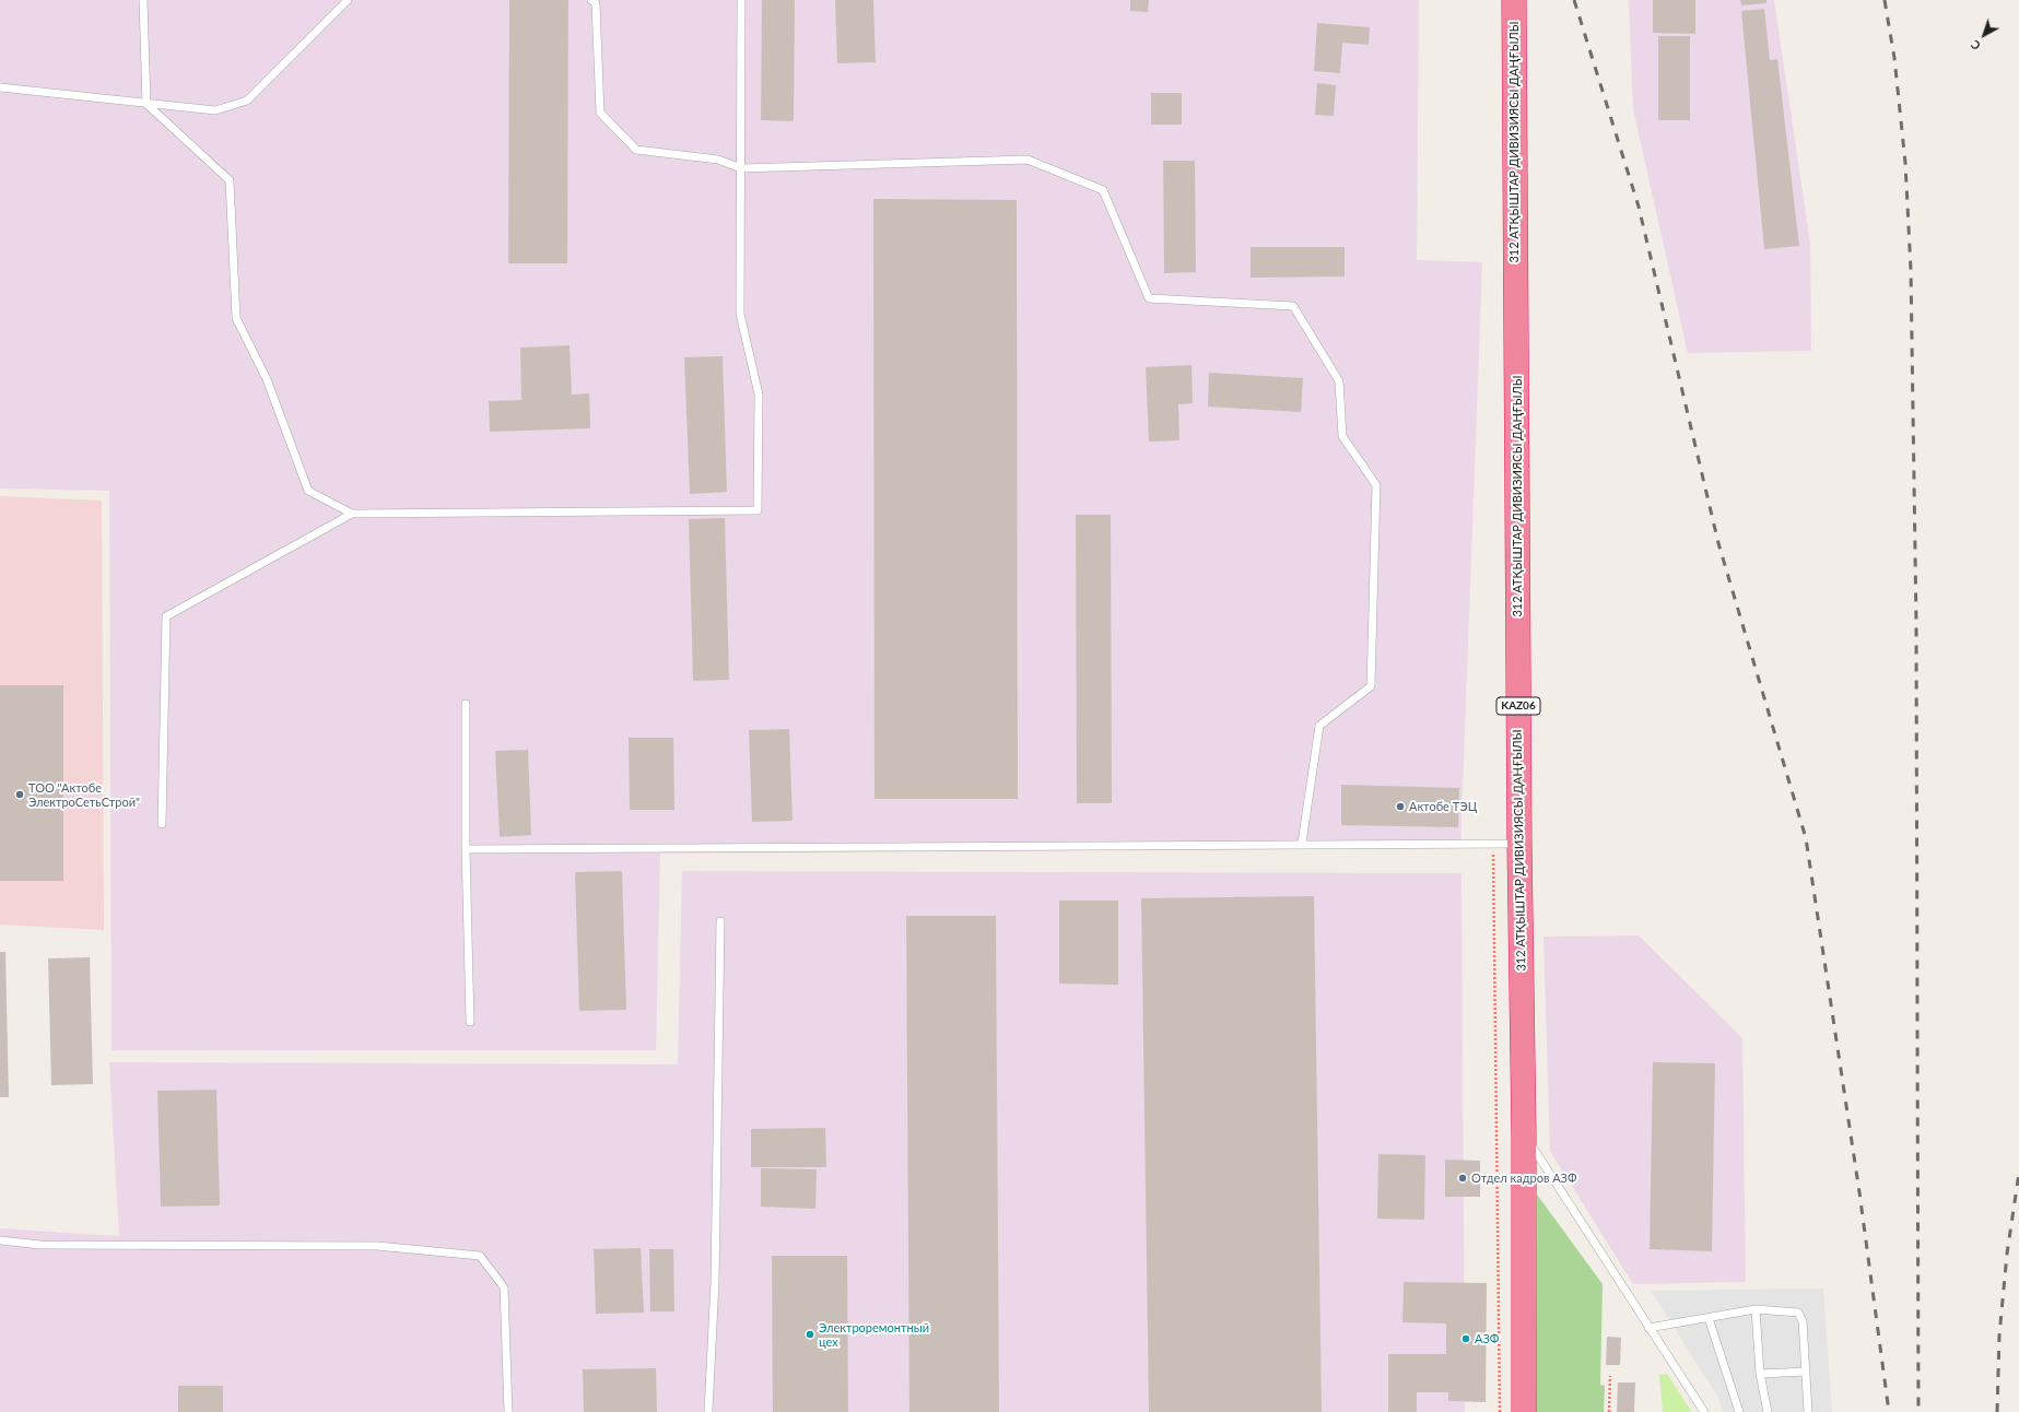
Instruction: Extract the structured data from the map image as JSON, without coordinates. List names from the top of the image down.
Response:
{
  "streets": {
    "highway": ["312 АТҚЫШТАР ДИВИЗИЯСЫ ДАҢҒЫЛЫ", "KАZ06"]
  },
  "places": [
    "ТОО \"Актобе ЭлектроСетьСтрой\"",
    "Актобе ТЭЦ",
    "Отдел кадров АЗФ",
    "Электроремонтный цех",
    "АЗФ"
  ],
  "north": "bottom left"
}
